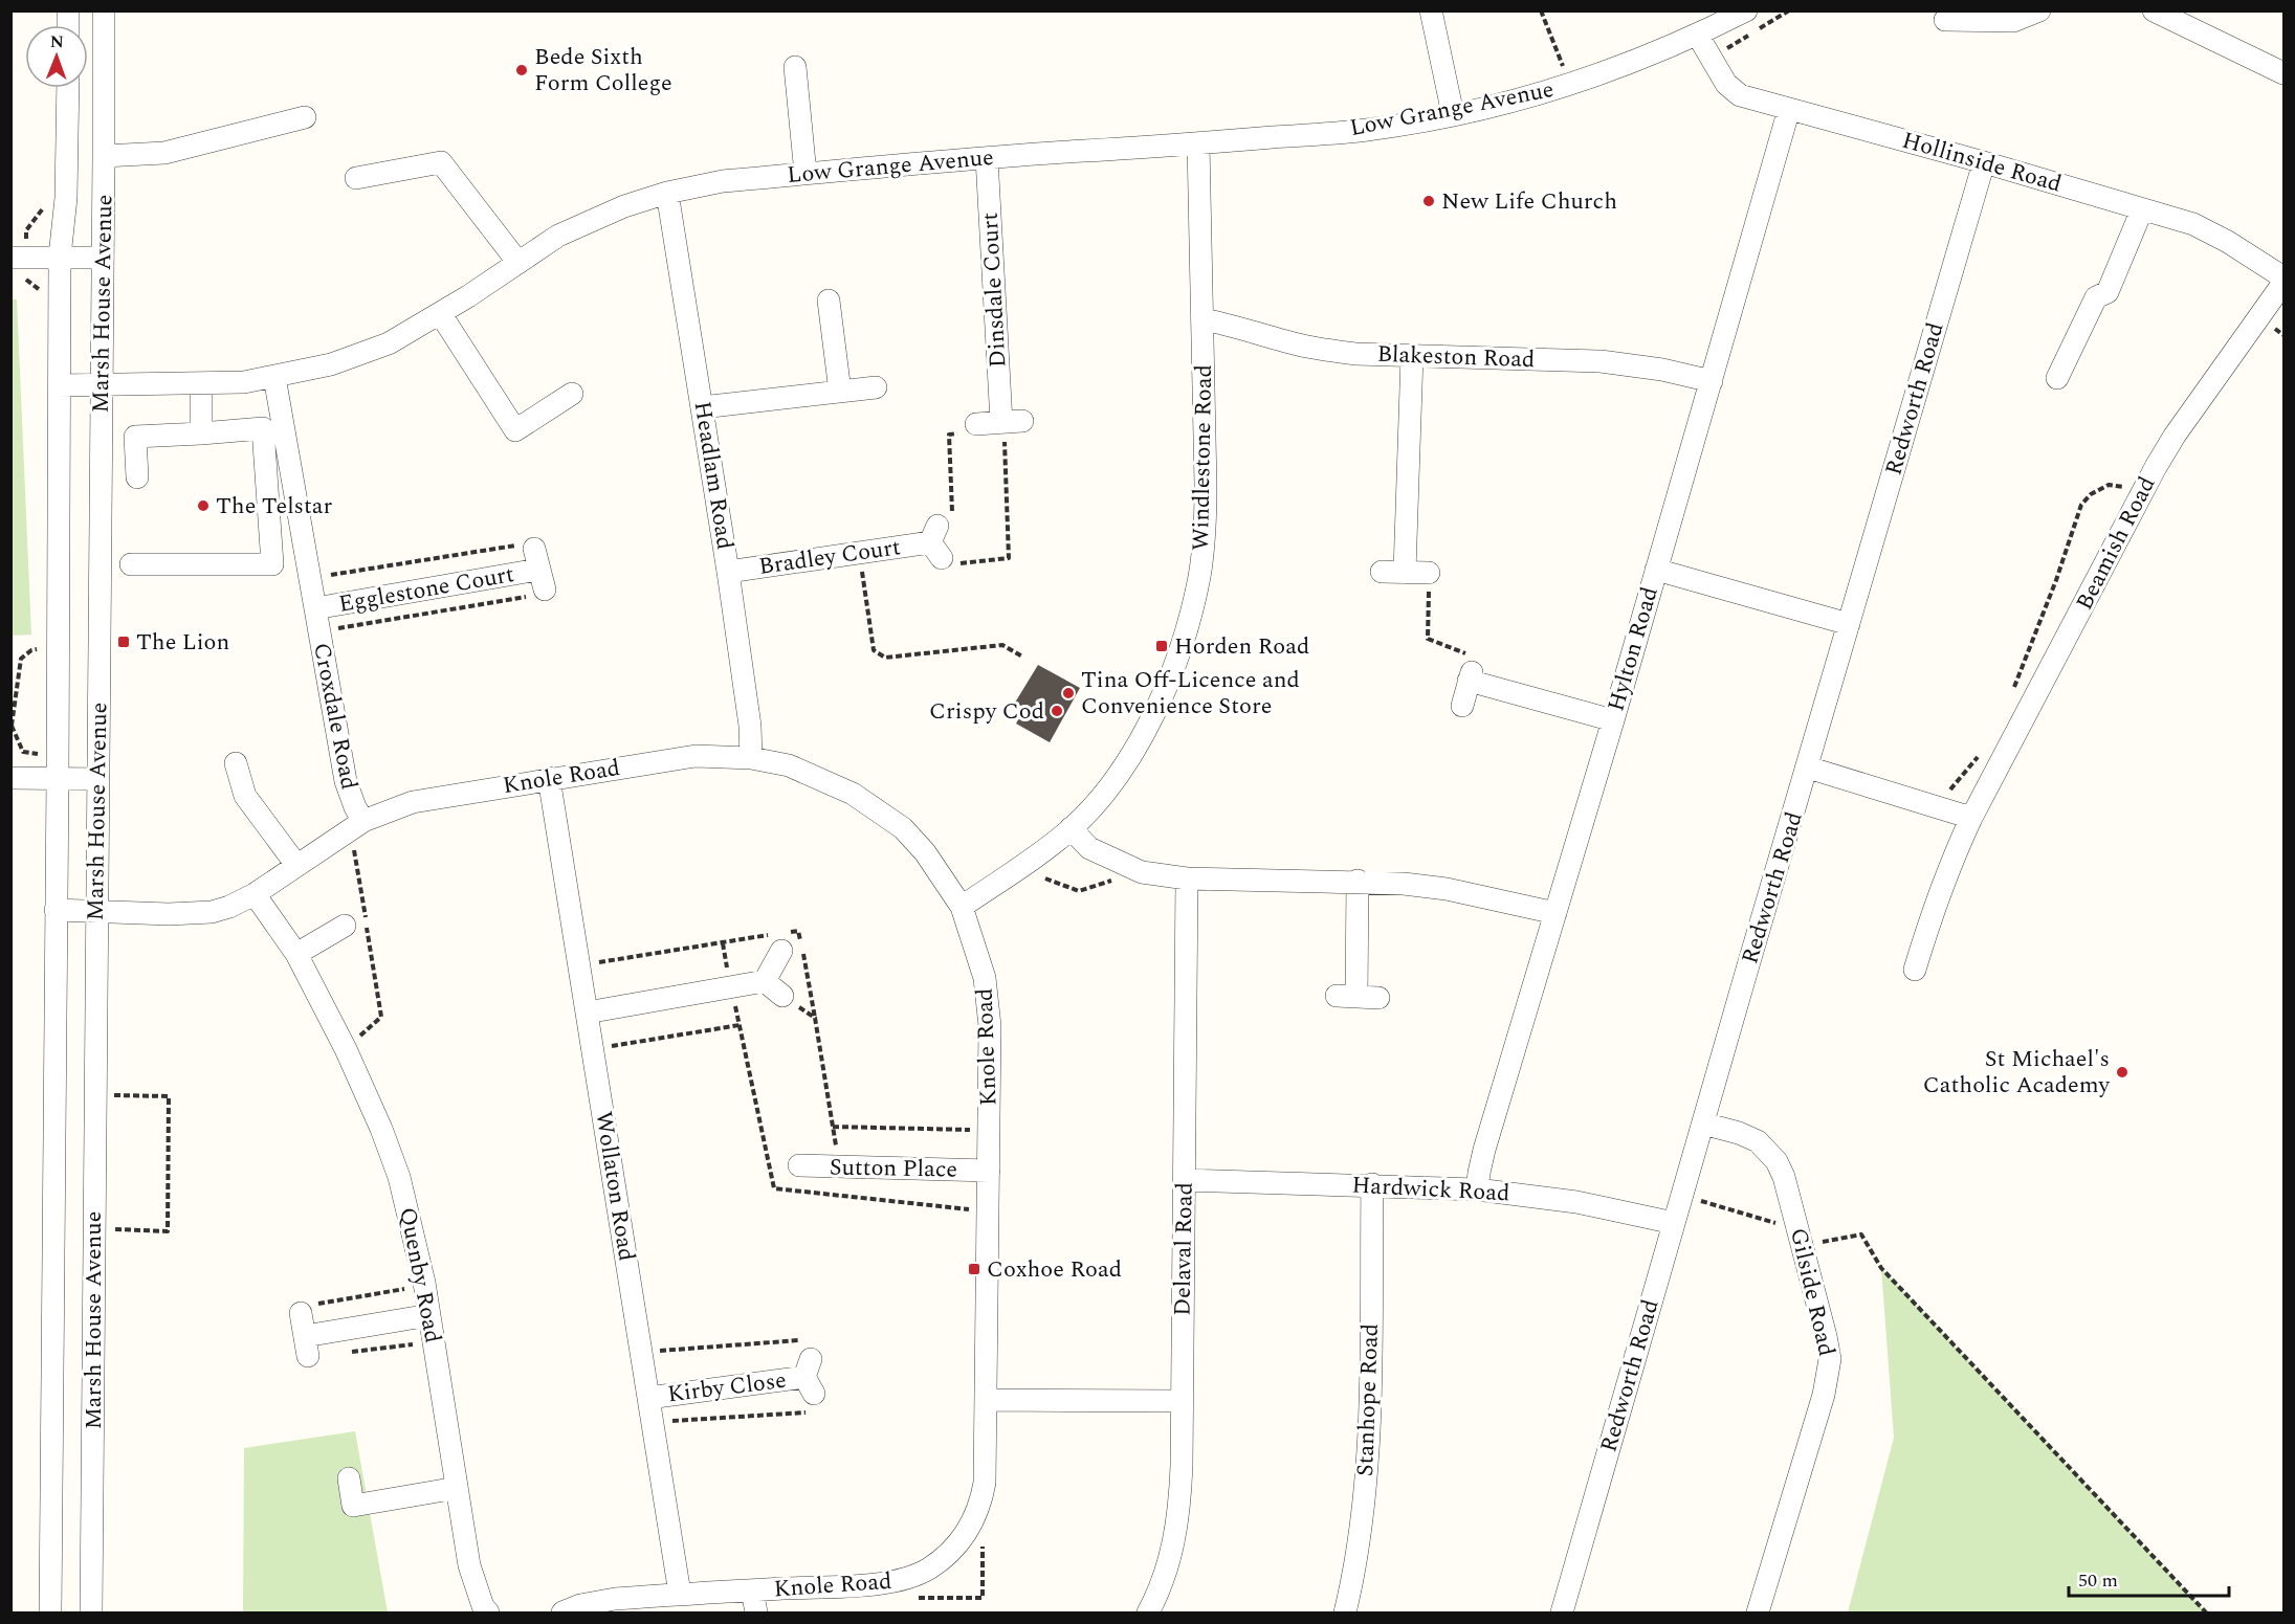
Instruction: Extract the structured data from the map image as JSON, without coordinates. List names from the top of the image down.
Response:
{
  "streets": {
    "street": [
      "Low Grange Avenue",
      "Hollinside Road",
      "Dinsdale Court",
      "Marsh House Avenue",
      "Blakeston Road",
      "Redworth Road",
      "Windlestone Road",
      "Headlam Road",
      "Beamish Road",
      "Bradley Court",
      "Egglestone Court",
      "Hylton Road",
      "Croxdale Road",
      "Knole Road",
      "Sutton Place",
      "Wollaton Road",
      "Hardwick Road",
      "Delaval Road",
      "Quenby Road",
      "Gilside Road",
      "Kirby Close",
      "Stanhope Road"
    ]
  },
  "crossings": [
    ["Low Grange Avenue", "Hollinside Road"],
    ["Low Grange Avenue", "Dinsdale Court"],
    ["Low Grange Avenue", "Marsh House Avenue"],
    ["Low Grange Avenue", "Windlestone Road"],
    ["Low Grange Avenue", "Headlam Road"],
    ["Low Grange Avenue", "Croxdale Road"],
    ["Hollinside Road", "Redworth Road"],
    ["Hollinside Road", "Hylton Road"],
    ["Marsh House Avenue", "Knole Road"],
    ["Blakeston Road", "Windlestone Road"],
    ["Blakeston Road", "Hylton Road"],
    ["Redworth Road", "Hardwick Road"],
    ["Redworth Road", "Gilside Road"],
    ["Windlestone Road", "Knole Road"],
    ["Headlam Road", "Bradley Court"],
    ["Headlam Road", "Knole Road"],
    ["Egglestone Court", "Croxdale Road"],
    ["Hylton Road", "Hardwick Road"],
    ["Croxdale Road", "Knole Road"],
    ["Knole Road", "Sutton Place"],
    ["Knole Road", "Wollaton Road"],
    ["Knole Road", "Quenby Road"],
    ["Wollaton Road", "Kirby Close"],
    ["Hardwick Road", "Delaval Road"],
    ["Hardwick Road", "Stanhope Road"]
  ],
  "places": {
    "other": [
      "Bede Sixth Form College",
      "New Life Church",
      "The Telstar",
      "Tina Off-Licence and Convenience Store",
      "Crispy Cod",
      "St Michael's Catholic Academy"
    ],
    "transit": ["The Lion", "Horden Road", "Coxhoe Road"]
  },
  "scale_bar": "50 m",
  "north": "top"
}
